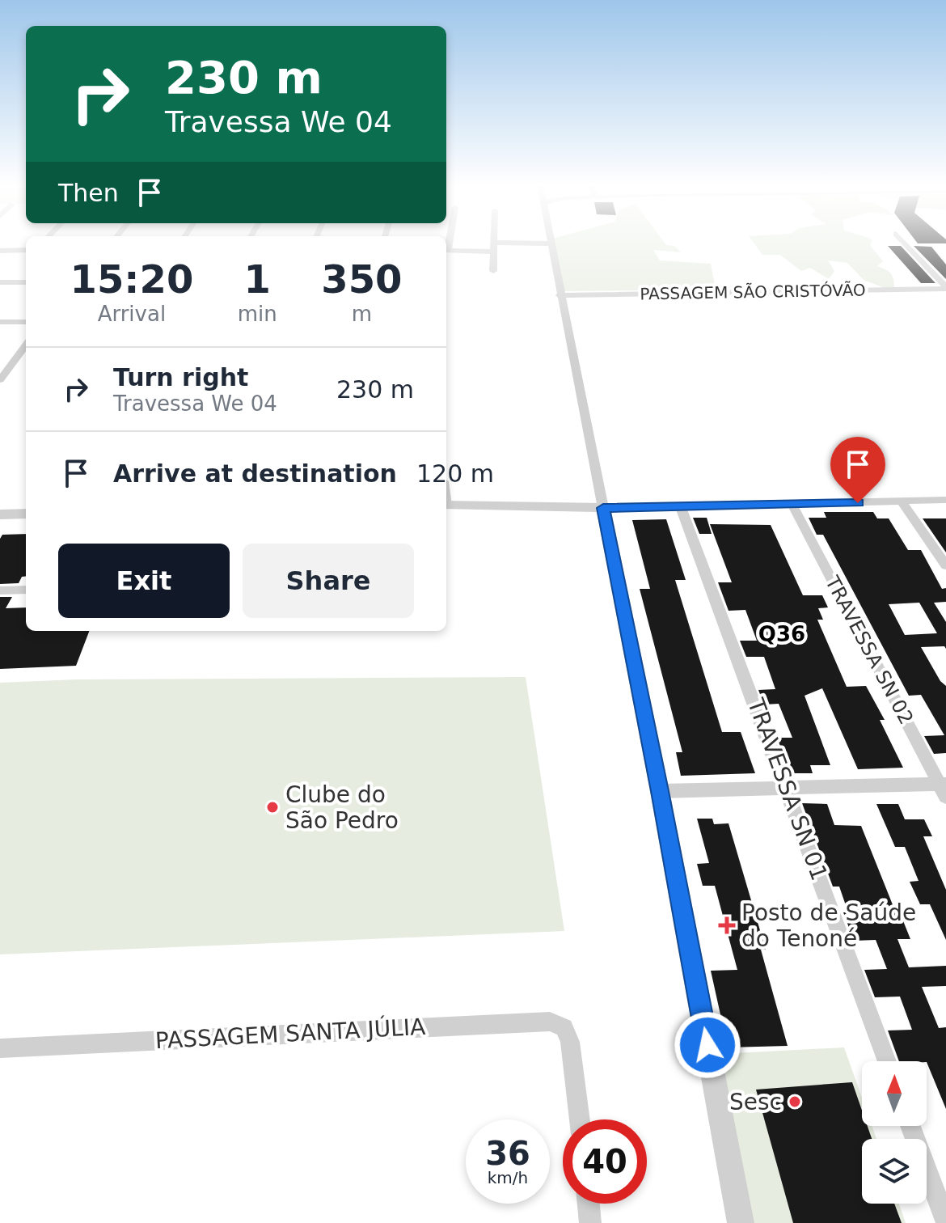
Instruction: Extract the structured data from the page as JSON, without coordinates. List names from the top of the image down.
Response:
{
  "streets": {
    "street": [
      "PASSAGEM SÃO CRISTÓVÃO",
      "TRAVESSA SN 02",
      "TRAVESSA SN 01",
      "PASSAGEM SANTA JÚLIA"
    ]
  },
  "districts": ["Q36"],
  "places": {
    "other": ["Clube do São Pedro", "Sesc"],
    "health": ["Posto de Saúde do Tenoné"]
  },
  "north": "top",
  "page": {
    "turn": ["230 m", "Travessa We 04"],
    "then": "Then",
    "eta": [
      "15:20",
      "Arrival",
      "1",
      "min",
      "350",
      "m"
    ],
    "list": [
      {
        "name": "Turn right",
        "note": "Travessa We 04",
        "value": "230 m"
      },
      {
        "name": "Arrive at destination",
        "value": "120 m"
      }
    ],
    "buttons": ["Exit", "Share"],
    "speed": "36 km/h",
    "limit": "40"
  }
}
